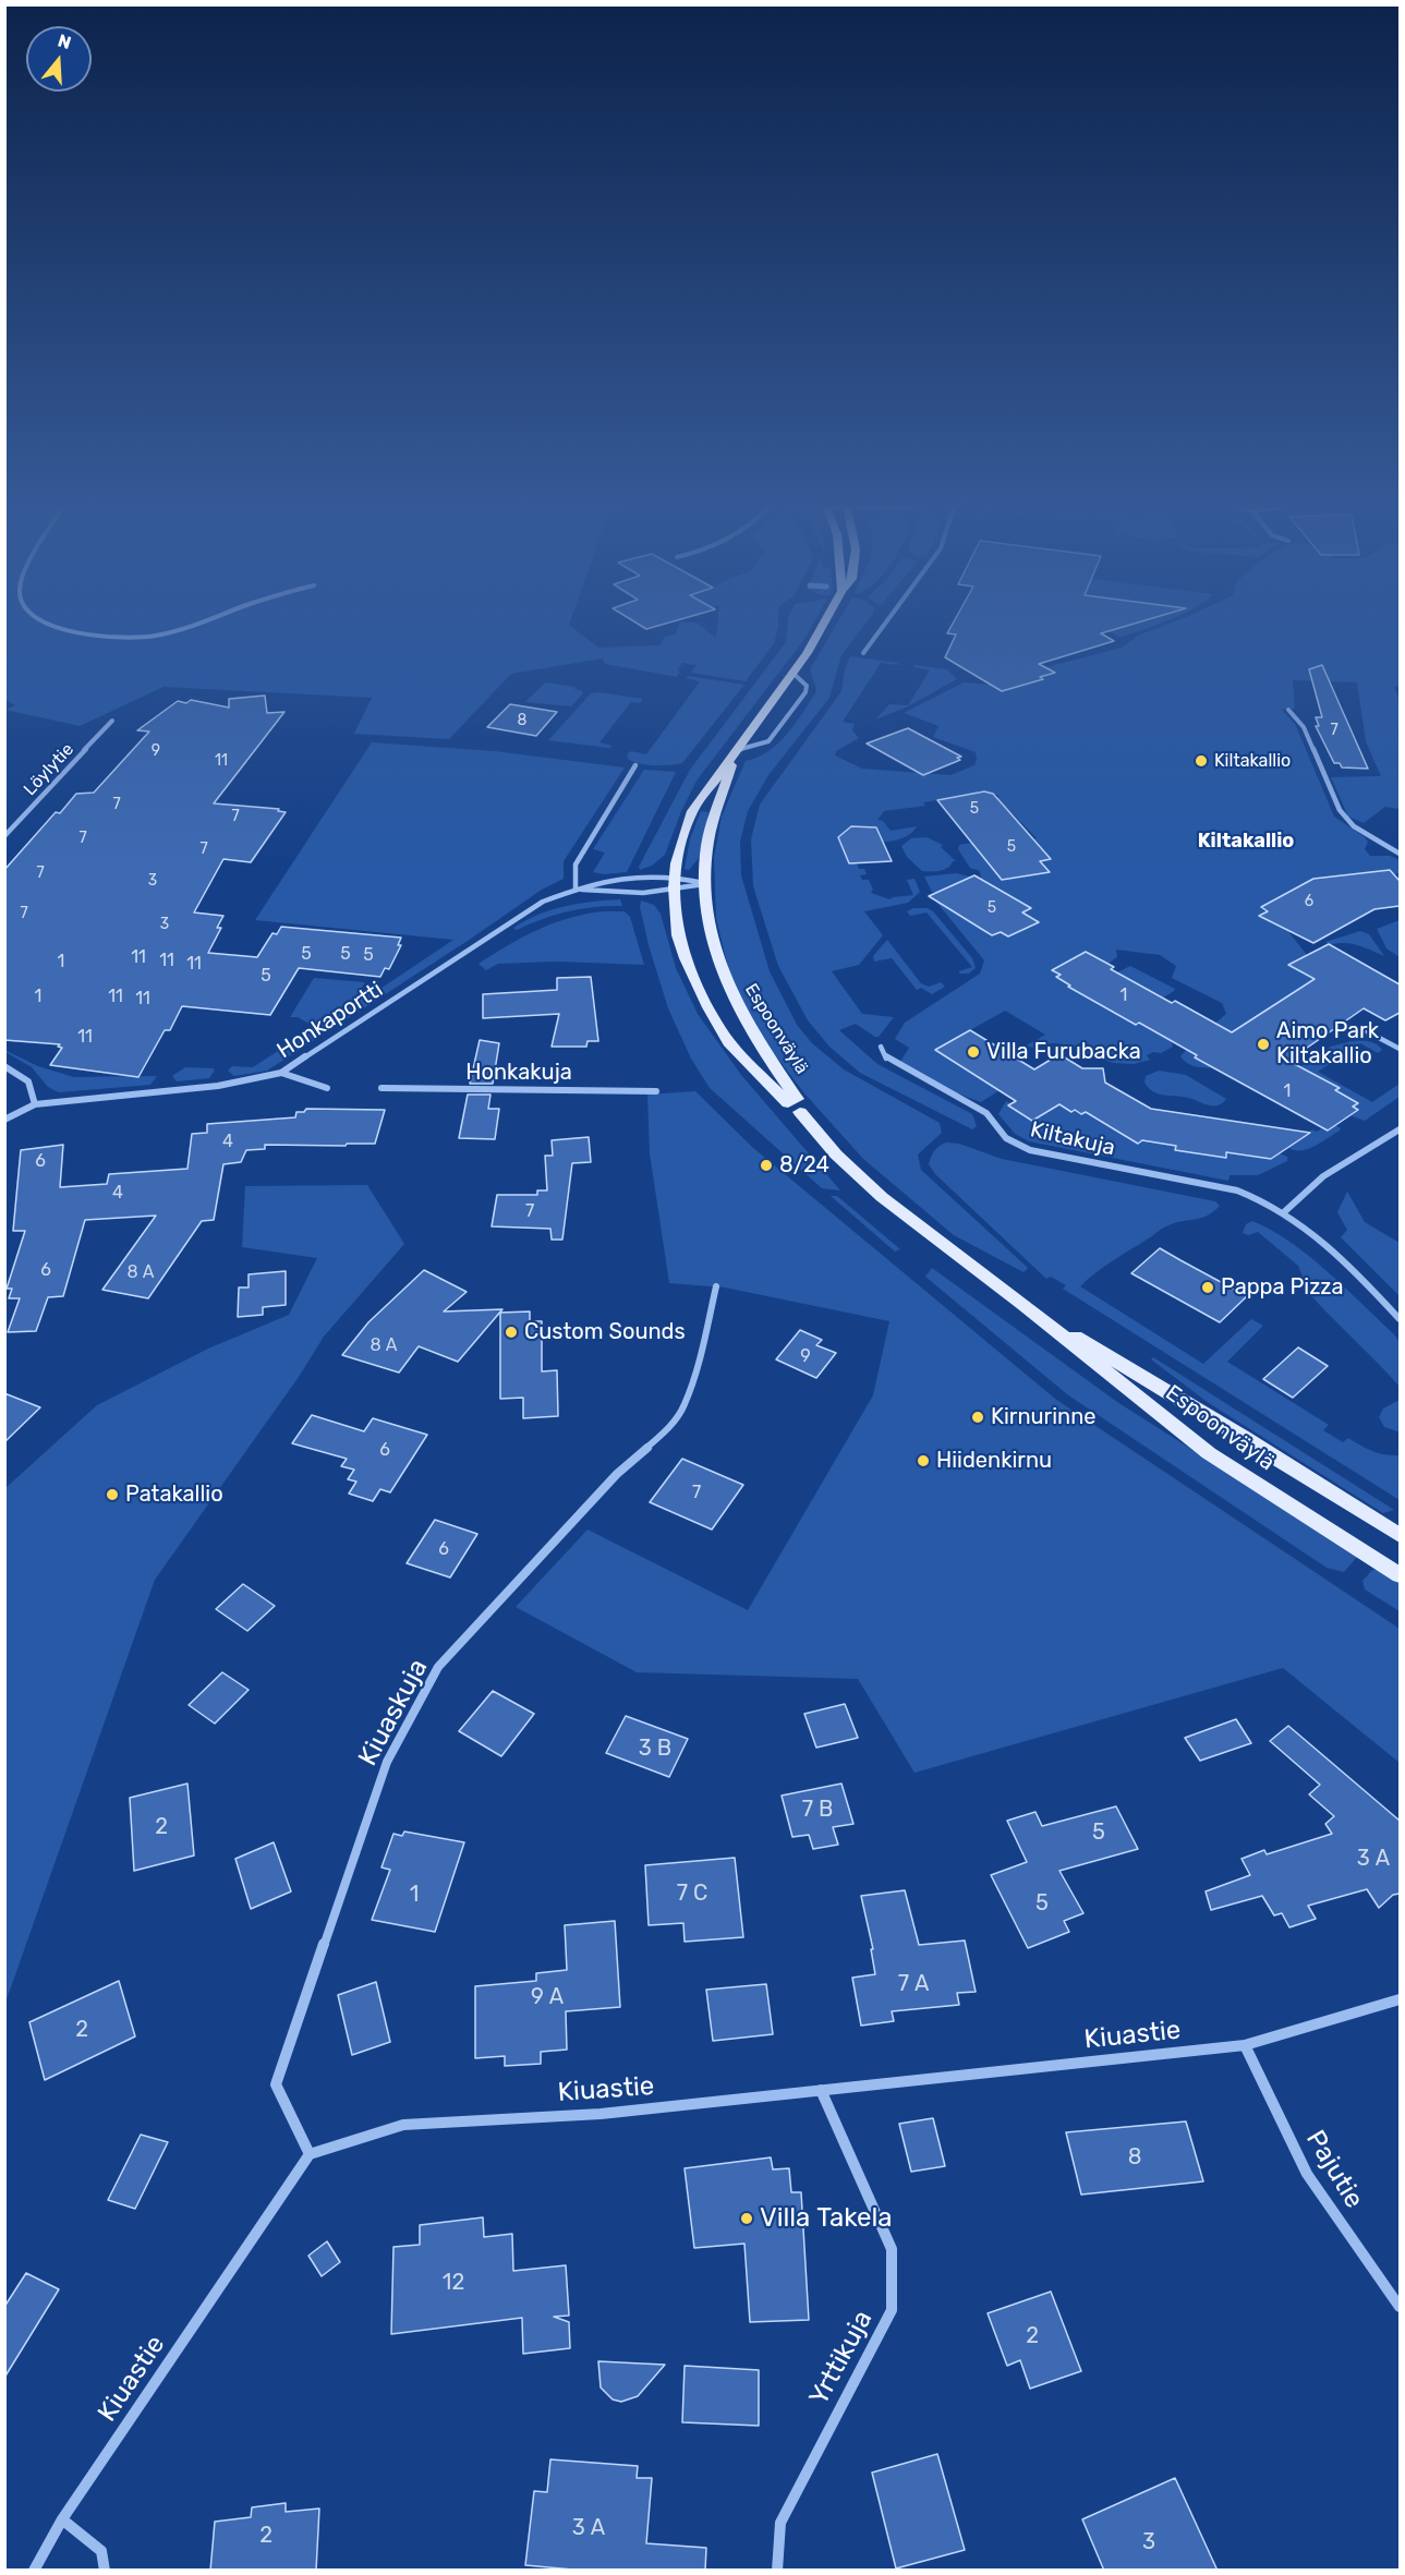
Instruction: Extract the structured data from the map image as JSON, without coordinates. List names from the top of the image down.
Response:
{
  "streets": {
    "main road": ["Espoonväylä"],
    "street": [
      "Löylytie",
      "Honkaportti",
      "Honkakuja",
      "Kiltakuja",
      "Kiuaskuja",
      "Kiuastie",
      "Pajutie",
      "Yrttikuja"
    ]
  },
  "crossings": [
    ["Honkaportti", "Espoonväylä"],
    ["Kiuaskuja", "Kiuastie"],
    ["Kiuastie", "Pajutie"],
    ["Kiuastie", "Yrttikuja"]
  ],
  "districts": ["Kiltakallio"],
  "places": [
    "Kiltakallio",
    "Aimo Park Kiltakallio",
    "Villa Furubacka",
    "8/24",
    "Pappa Pizza",
    "Custom Sounds",
    "Kirnurinne",
    "Hiidenkirnu",
    "Patakallio",
    "Villa Takela"
  ],
  "house_numbers": [
    "8",
    "7",
    "9",
    "11",
    "7",
    "5",
    "7",
    "7",
    "5",
    "7",
    "7",
    "3",
    "6",
    "5",
    "7",
    "3",
    "5",
    "5",
    "5",
    "11",
    "11",
    "1",
    "11",
    "5",
    "1",
    "1",
    "11",
    "11",
    "11",
    "1",
    "4",
    "6",
    "4",
    "7",
    "6",
    "8 A",
    "8 A",
    "9",
    "6",
    "7",
    "6",
    "3 B",
    "7 B",
    "2",
    "5",
    "3 A",
    "7 C",
    "1",
    "5",
    "7 A",
    "9 A",
    "2",
    "8",
    "12",
    "2",
    "3 A",
    "2",
    "3"
  ],
  "north": "top"
}
